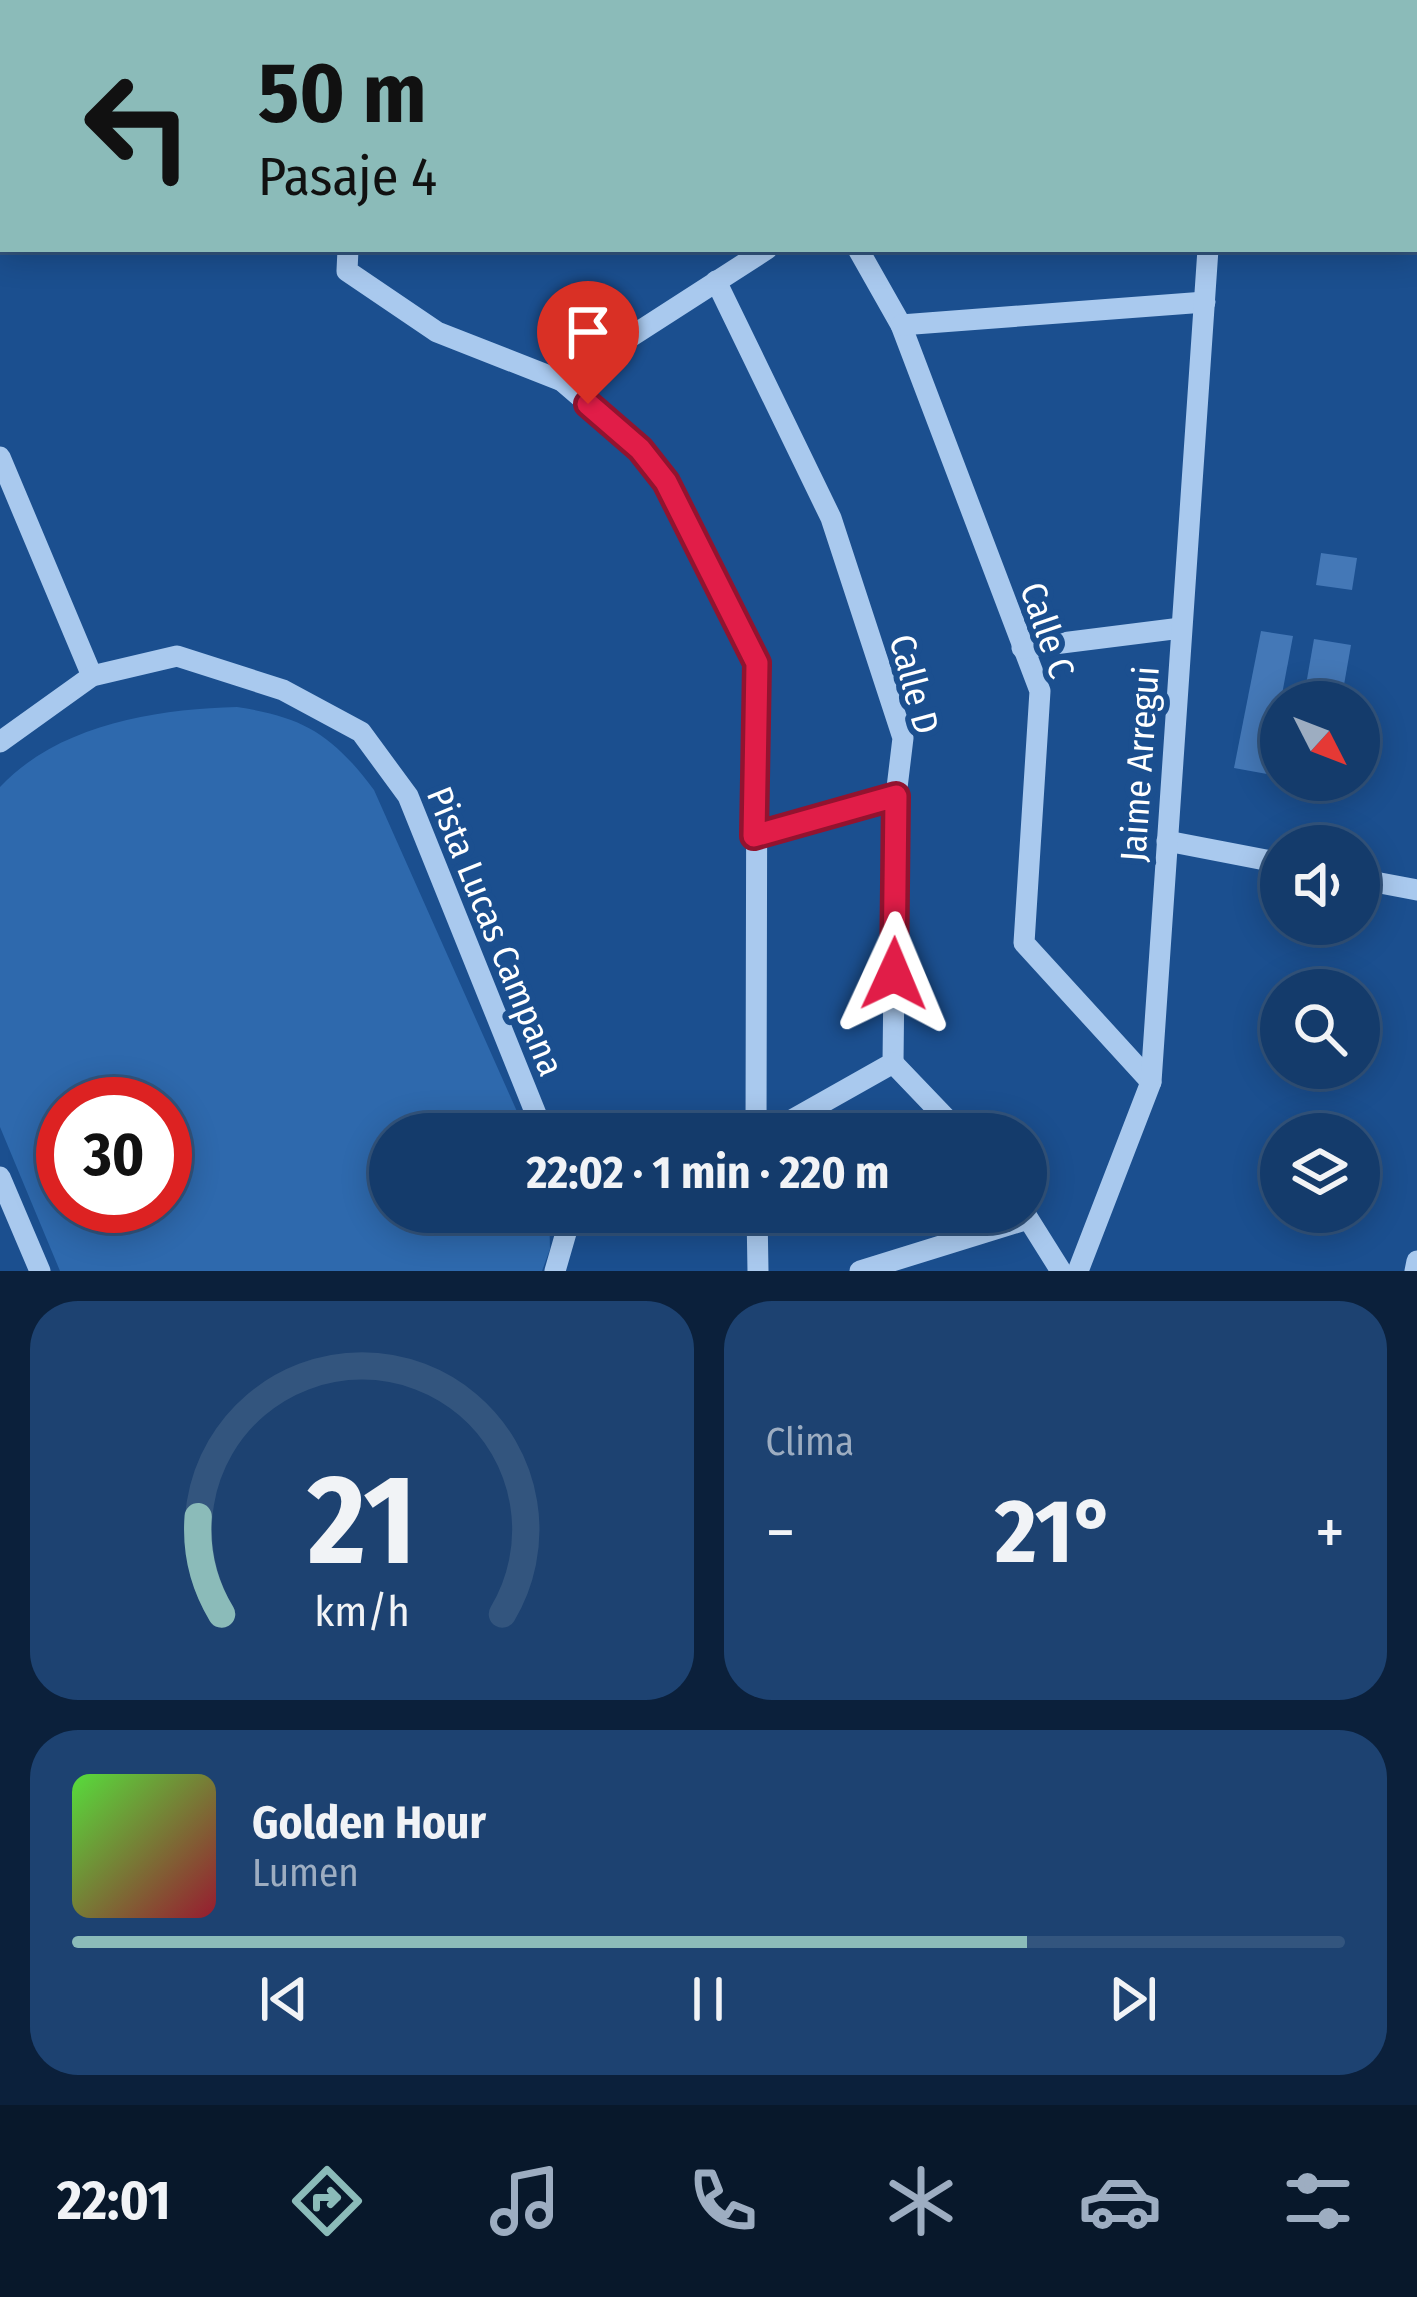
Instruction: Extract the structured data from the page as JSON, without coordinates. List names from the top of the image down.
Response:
{
  "streets": {
    "street": [
      "Calle C",
      "Calle D",
      "Jaime Arregui",
      "Pista Lucas Campana"
    ]
  },
  "crossings": [
    ["Calle C", "Jaime Arregui"]
  ],
  "north": "bottom right",
  "page": {
    "turn": ["50 m", "Pasaje 4"],
    "limit": "30",
    "trip": "22:02 · 1 min · 220 m",
    "tile": "Clima",
    "heat": ["−", "21°", "+"],
    "song": ["Golden Hour", "Lumen"],
    "tabs": "22:01",
    "gauge": ["21", "km/h"]
  }
}
